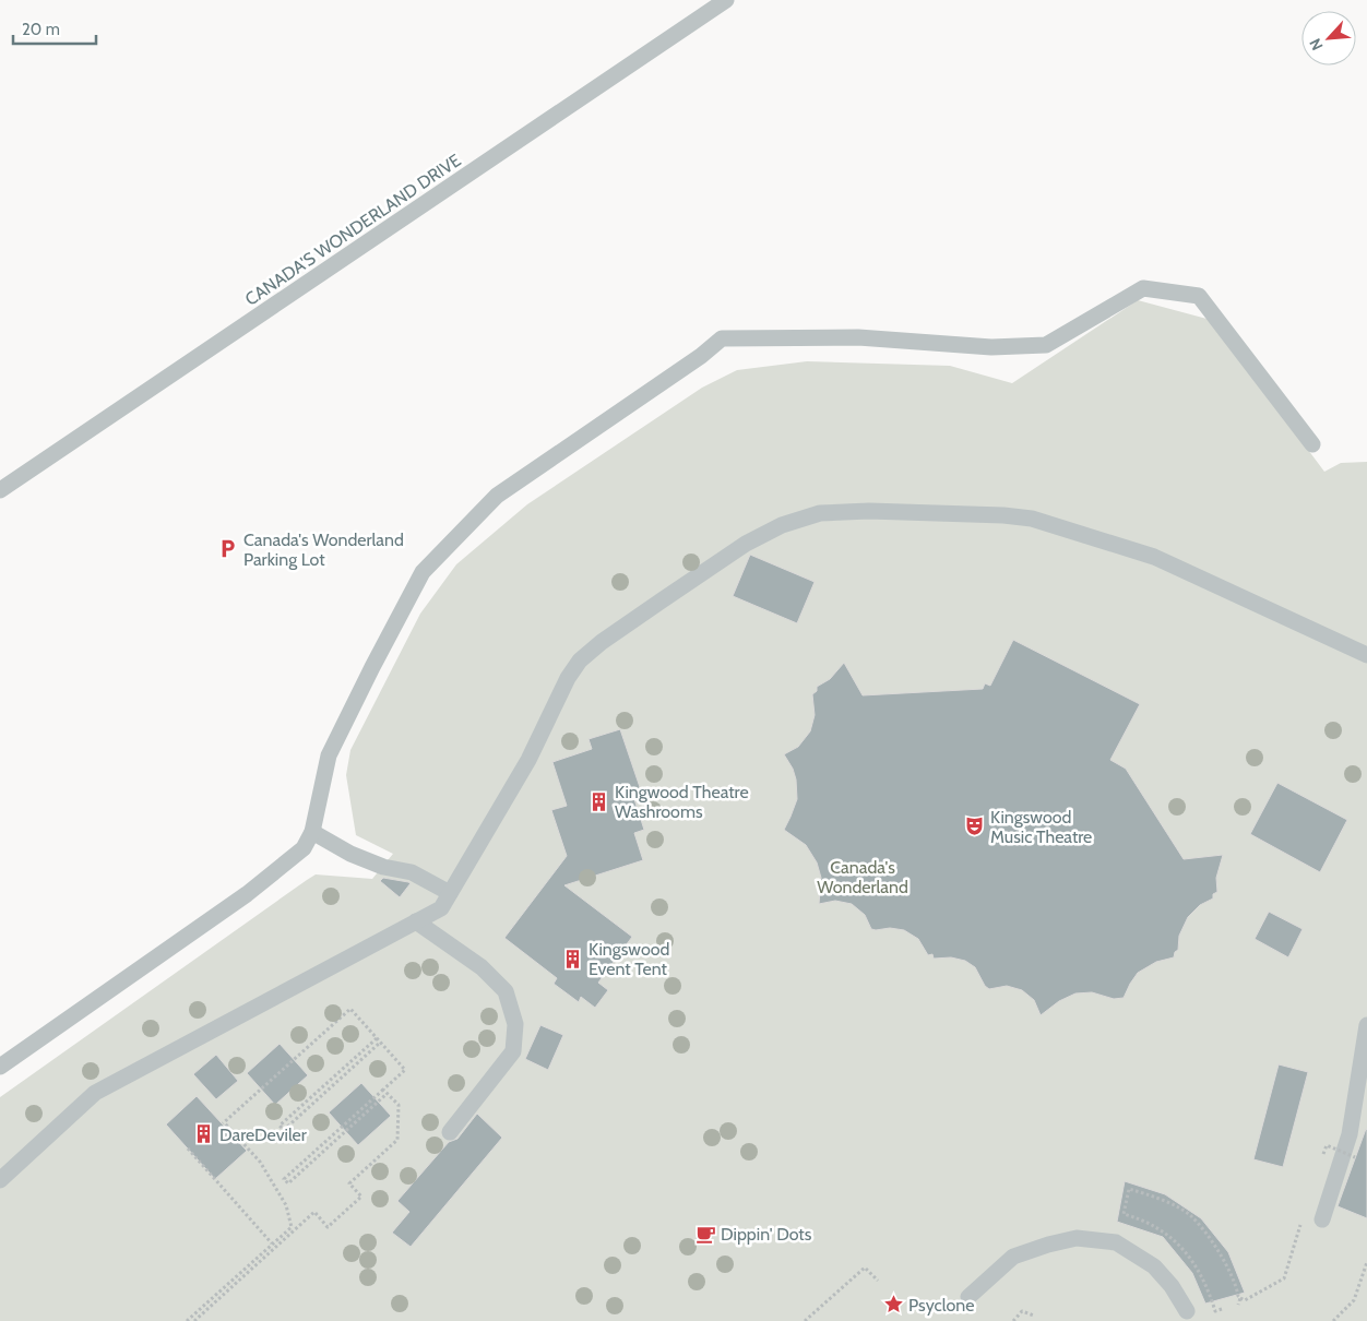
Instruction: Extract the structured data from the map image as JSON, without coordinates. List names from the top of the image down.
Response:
{
  "streets": {
    "lane": ["CANADA'S WONDERLAND DRIVE"]
  },
  "parks": ["Canada's Wonderland"],
  "places": {
    "parking": ["Canada's Wonderland Parking Lot"],
    "building": ["Kingwood Theatre Washrooms", "Kingswood Event Tent", "DareDeviler"],
    "theatre": ["Kingswood Music Theatre"],
    "cafe": ["Dippin' Dots"],
    "place": ["Psyclone"]
  },
  "scale_bar": "20 m",
  "north": "bottom left"
}
